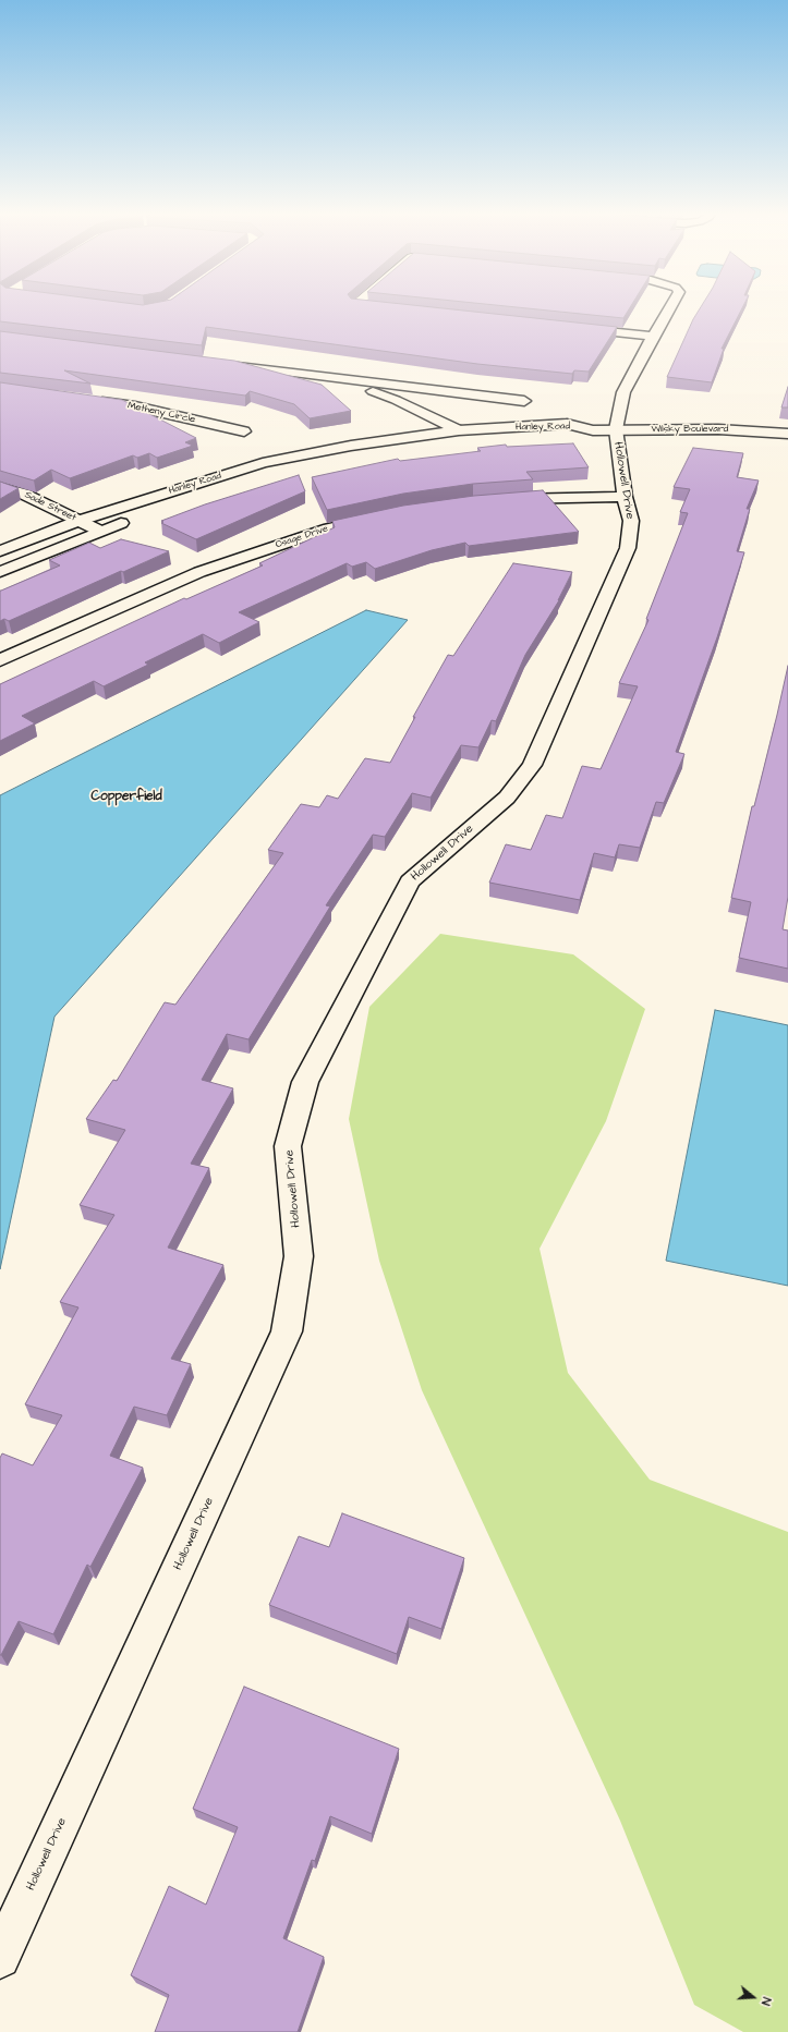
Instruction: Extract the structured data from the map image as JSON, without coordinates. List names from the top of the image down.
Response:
{
  "streets": {
    "street": [
      "Metheny Circle",
      "Hanley Road",
      "Wilsky Boulevard",
      "Hollowell Drive",
      "Sade Street",
      "Osage Drive"
    ]
  },
  "crossings": [
    ["Hanley Road", "Wilsky Boulevard"],
    ["Hanley Road", "Hollowell Drive"],
    ["Hanley Road", "Sade Street"],
    ["Wilsky Boulevard", "Hollowell Drive"]
  ],
  "districts": ["Copperfield"],
  "north": "right"
}
